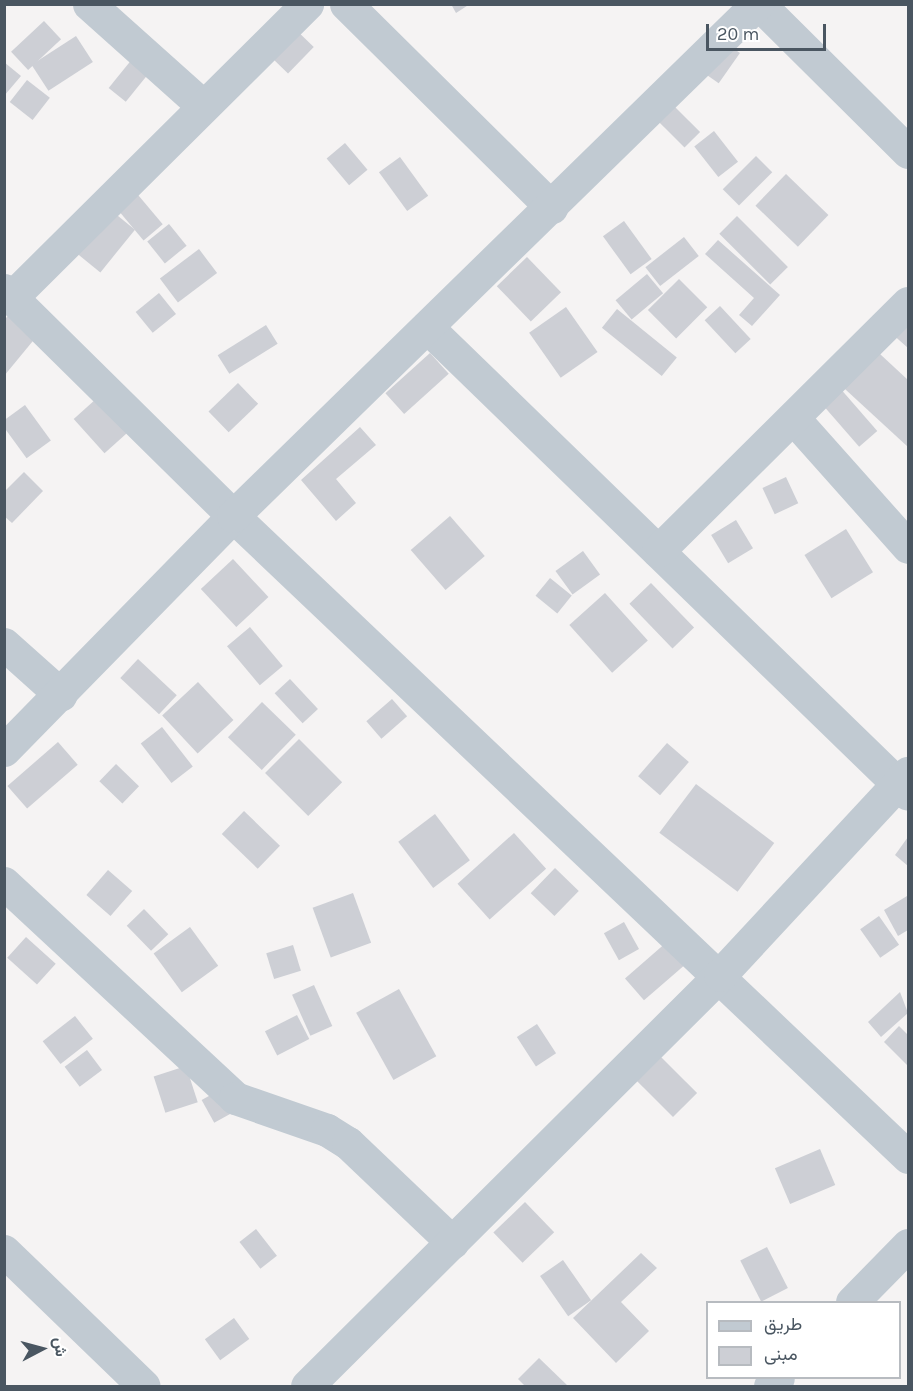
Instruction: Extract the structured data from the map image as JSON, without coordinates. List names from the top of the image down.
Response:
{
  "legend": ["طريق", "مبنى"],
  "scale_bar": "20 m",
  "north": "right"
}
